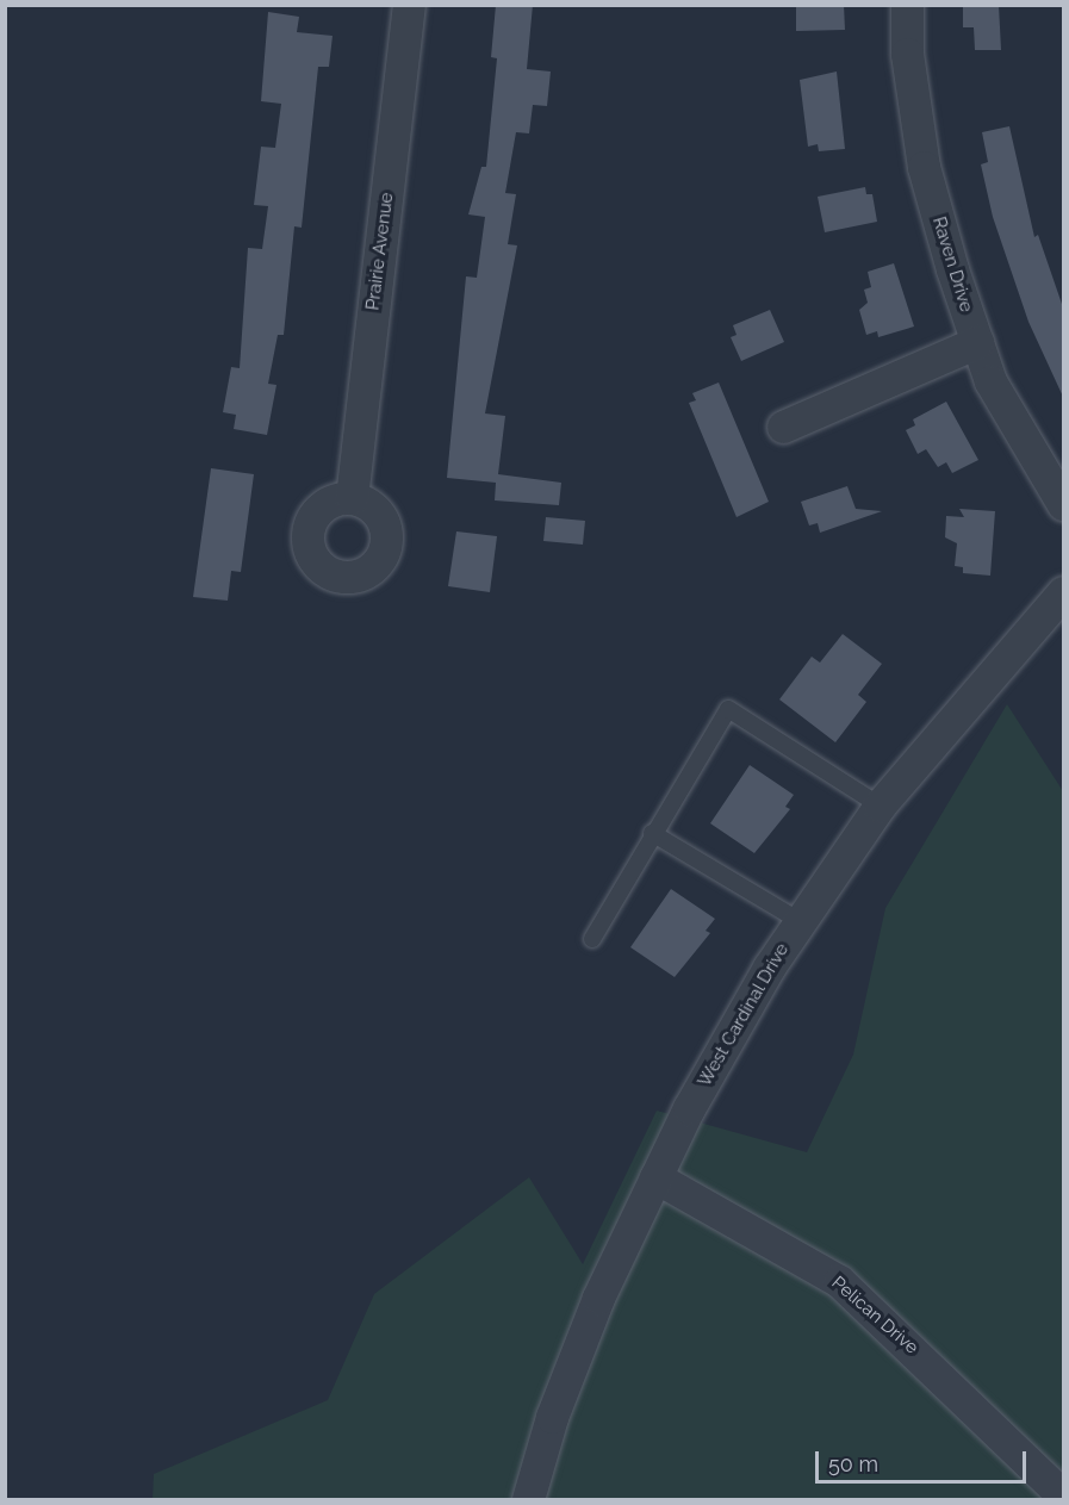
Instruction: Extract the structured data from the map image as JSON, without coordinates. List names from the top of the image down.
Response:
{
  "streets": {
    "street": [
      "Prairie Avenue",
      "Raven Drive",
      "West Cardinal Drive",
      "Pelican Drive"
    ]
  },
  "crossings": [
    ["West Cardinal Drive", "Pelican Drive"]
  ],
  "scale_bar": "50 m"
}
